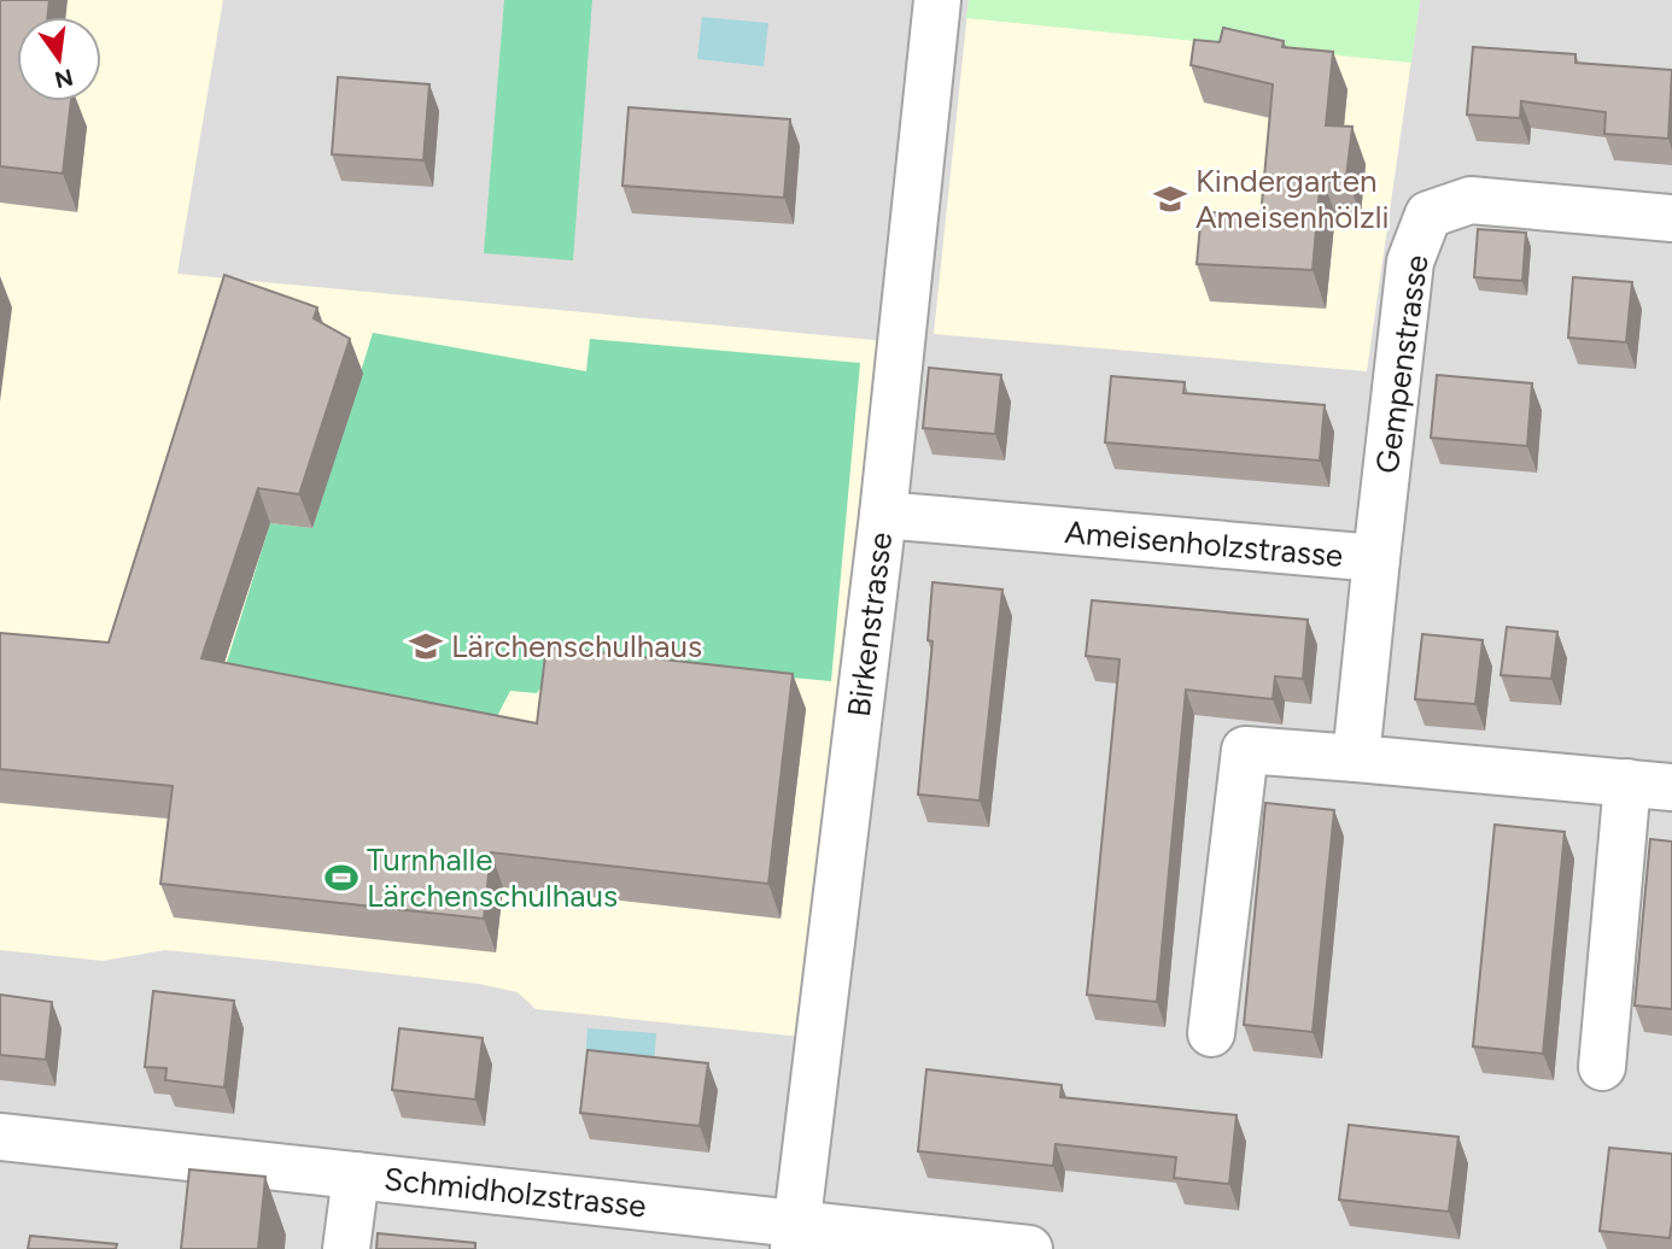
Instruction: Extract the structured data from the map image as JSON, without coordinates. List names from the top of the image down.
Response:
{
  "streets": {
    "street": [
      "Gempenstrasse",
      "Ameisenholzstrasse",
      "Birkenstrasse",
      "Schmidholzstrasse"
    ]
  },
  "crossings": [
    ["Gempenstrasse", "Ameisenholzstrasse"],
    ["Ameisenholzstrasse", "Birkenstrasse"],
    ["Birkenstrasse", "Schmidholzstrasse"]
  ],
  "places": {
    "school or university": ["Kindergarten Ameisenhölzli", "Lärchenschulhaus"],
    "sports": ["Turnhalle Lärchenschulhaus"]
  },
  "north": "bottom"
}
